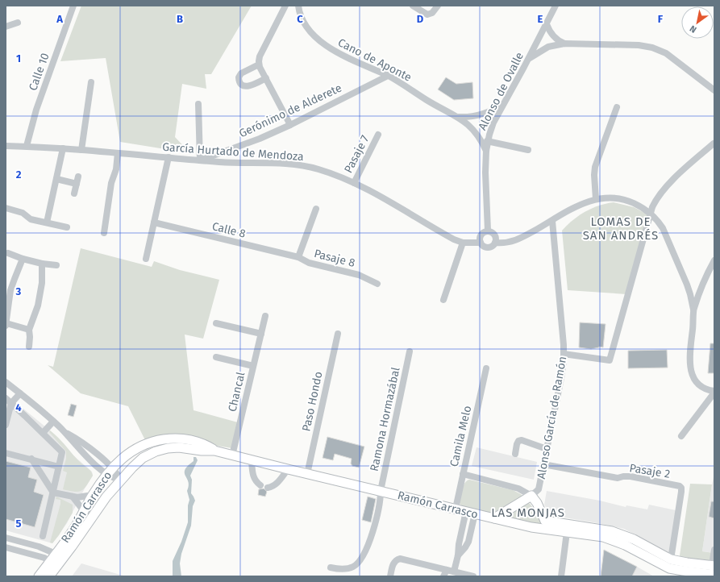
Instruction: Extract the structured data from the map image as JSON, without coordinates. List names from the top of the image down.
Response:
{
  "streets": {
    "main road": ["Alonso García de Ramón", "Ramón Carrasco"],
    "street": [
      "Cano de Aponte",
      "Calle 10",
      "Alonso de Ovalle",
      "Gerónimo de Alderete",
      "García Hurtado de Mendoza",
      "Pasaje 7",
      "Calle 8",
      "Pasaje 8",
      "Chancal",
      "Paso Hondo",
      "Ramona Hormazábal",
      "Camila Melo",
      "Pasaje 2"
    ]
  },
  "crossings": [
    ["Cano de Aponte", "Alonso de Ovalle"],
    ["Cano de Aponte", "Gerónimo de Alderete"],
    ["Calle 10", "García Hurtado de Mendoza"],
    ["Alonso de Ovalle", "García Hurtado de Mendoza"],
    ["Gerónimo de Alderete", "García Hurtado de Mendoza"],
    ["García Hurtado de Mendoza", "Pasaje 7"],
    ["Calle 8", "Pasaje 8"],
    ["Chancal", "Ramón Carrasco"],
    ["Paso Hondo", "Ramón Carrasco"],
    ["Alonso García de Ramón", "Pasaje 2"],
    ["Alonso García de Ramón", "Ramón Carrasco"],
    ["Ramona Hormazábal", "Ramón Carrasco"],
    ["Camila Melo", "Ramón Carrasco"]
  ],
  "districts": ["LOMAS DE SAN ANDRÉS", "LAS MONJAS"],
  "north": "bottom left",
  "grid": {
    "columns": [
      "A",
      "B",
      "C",
      "D",
      "E",
      "F"
    ],
    "rows": [
      "1",
      "2",
      "3",
      "4",
      "5"
    ]
  }
}
